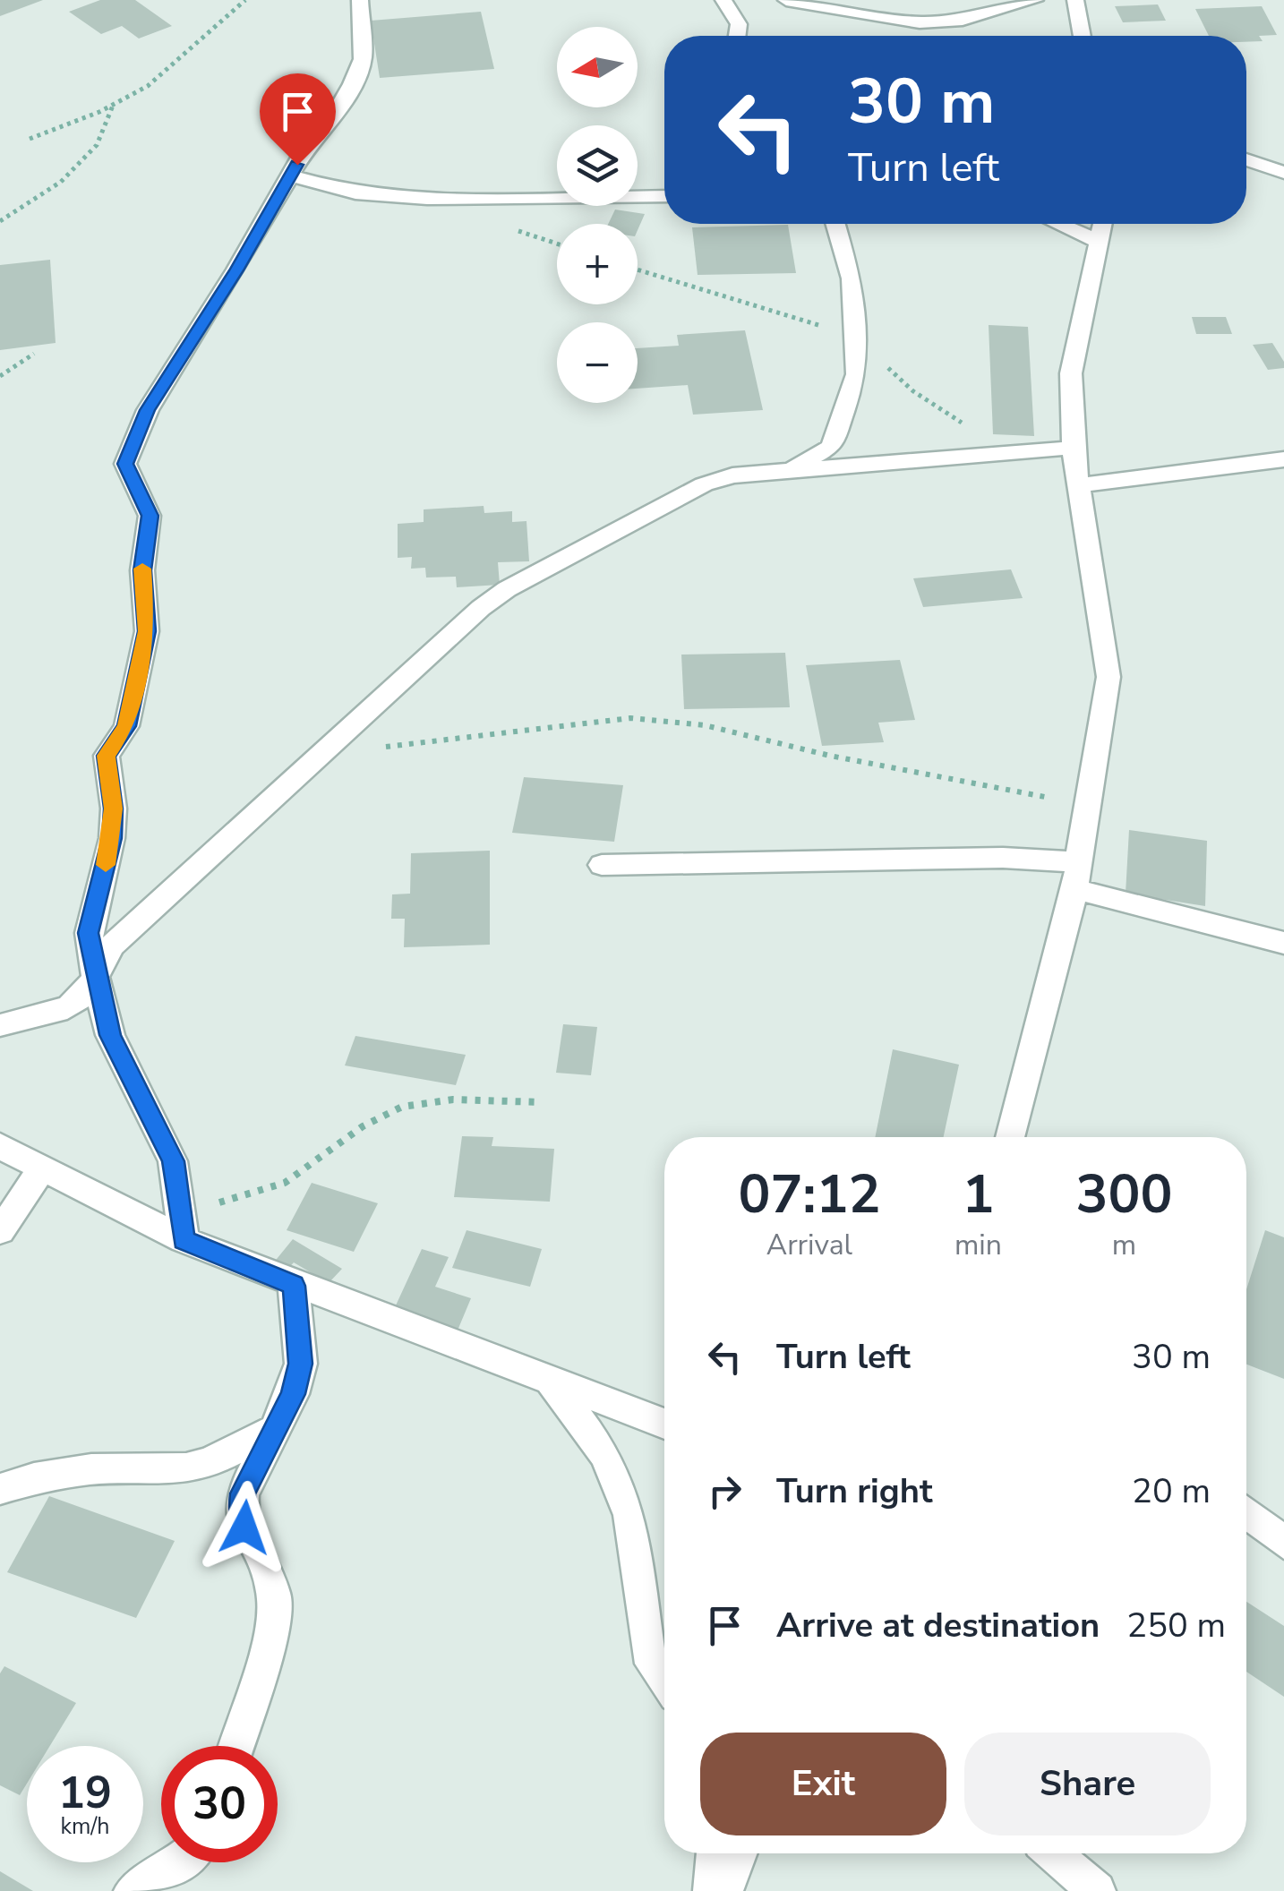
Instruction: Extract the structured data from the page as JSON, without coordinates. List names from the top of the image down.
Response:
{
  "north": "left",
  "page": {
    "map_buttons": ["+", "−"],
    "turn": ["30 m", "Turn left"],
    "eta": [
      "07:12",
      "Arrival",
      "1",
      "min",
      "300",
      "m"
    ],
    "list": [
      {
        "name": "Turn left",
        "value": "30 m"
      },
      {
        "name": "Turn right",
        "value": "20 m"
      },
      {
        "name": "Arrive at destination",
        "value": "250 m"
      }
    ],
    "buttons": ["Exit", "Share"],
    "speed": "19 km/h",
    "limit": "30"
  }
}
